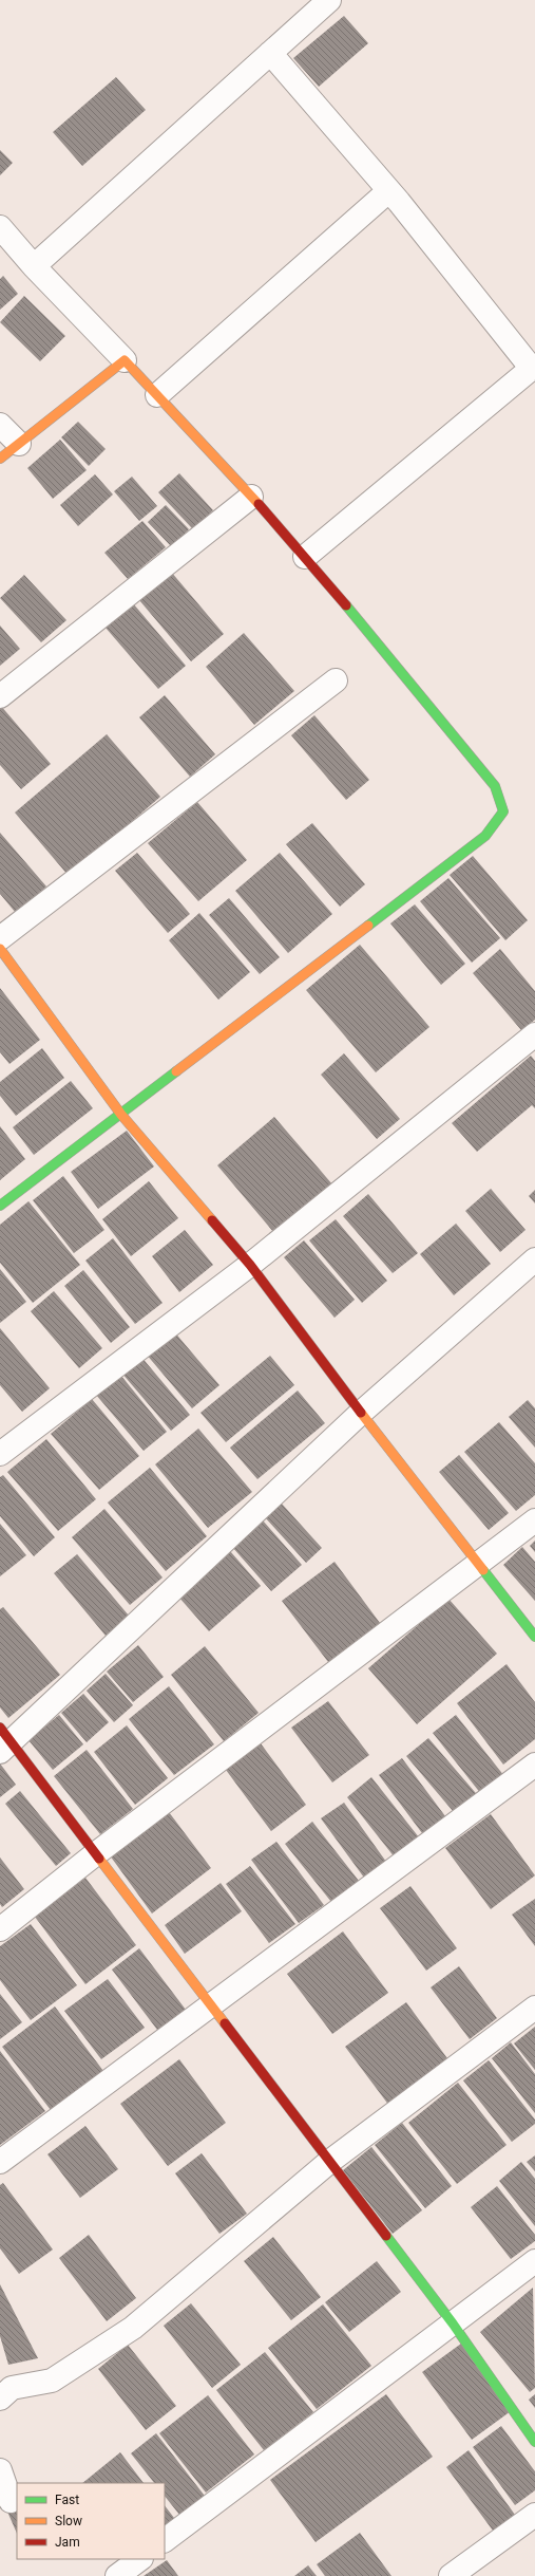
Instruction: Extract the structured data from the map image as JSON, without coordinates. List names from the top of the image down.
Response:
{
  "legend": ["Fast", "Slow", "Jam"]
}
